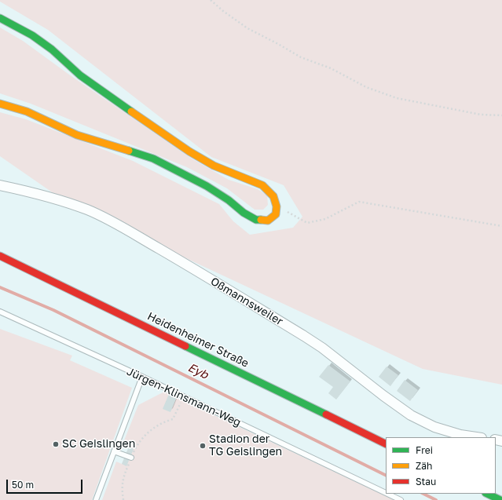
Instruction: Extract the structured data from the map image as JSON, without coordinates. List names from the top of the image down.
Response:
{
  "streets": {
    "street": ["Oßmannsweiler", "Heidenheimer Straße"],
    "lane": ["Jürgen-Klinsmann-Weg"]
  },
  "water": ["Eyb"],
  "places": ["SC Geislingen", "Stadion der TG Geislingen"],
  "legend": ["Frei", "Zäh", "Stau"],
  "scale_bar": "50 m"
}
